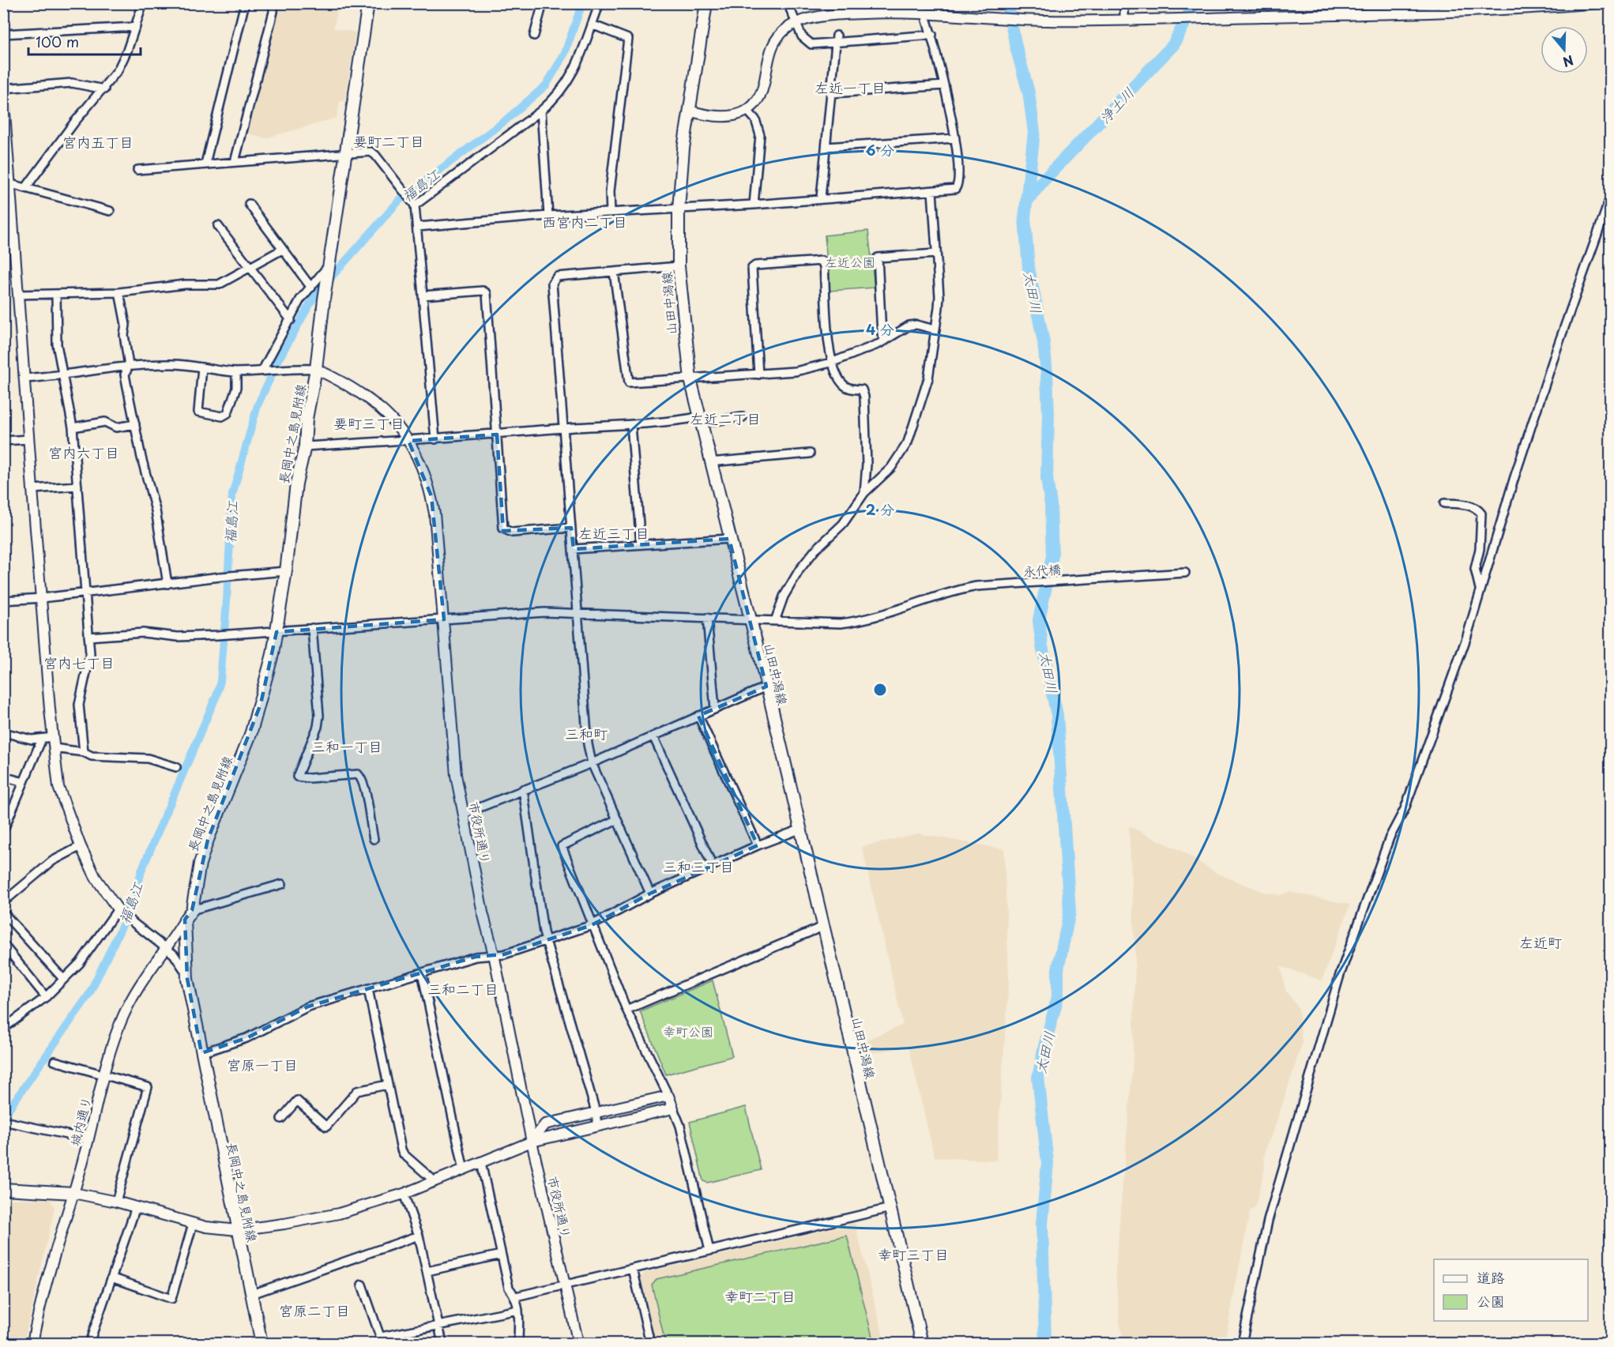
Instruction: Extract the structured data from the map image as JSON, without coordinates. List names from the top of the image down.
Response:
{
  "streets": {
    "main road": ["山田中潟線", "長岡中之島見附線"],
    "street": ["永代橋", "市役所通り", "城内通り"]
  },
  "crossings": [
    ["山田中潟線", "永代橋"],
    ["長岡中之島見附線", "永代橋"],
    ["長岡中之島見附線", "市役所通り"],
    ["長岡中之島見附線", "城内通り"],
    ["永代橋", "市役所通り"]
  ],
  "districts": [
    "左近一丁目",
    "要町二丁目",
    "宮内五丁目",
    "西宮内二丁目",
    "左近二丁目",
    "要町三丁目",
    "宮内六丁目",
    "左近三丁目",
    "宮内七丁目",
    "三和町",
    "三和一丁目",
    "三和三丁目",
    "左近町",
    "三和二丁目",
    "宮原一丁目",
    "幸町三丁目",
    "幸町二丁目",
    "宮原二丁目"
  ],
  "water": ["浄土川", "福島江", "太田川"],
  "parks": ["左近公園", "幸町公園"],
  "legend": ["道路", "公園"],
  "scale_bar": "100 m",
  "north": "bottom",
  "rings": ["6 分", "4 分", "2 分"]
}
